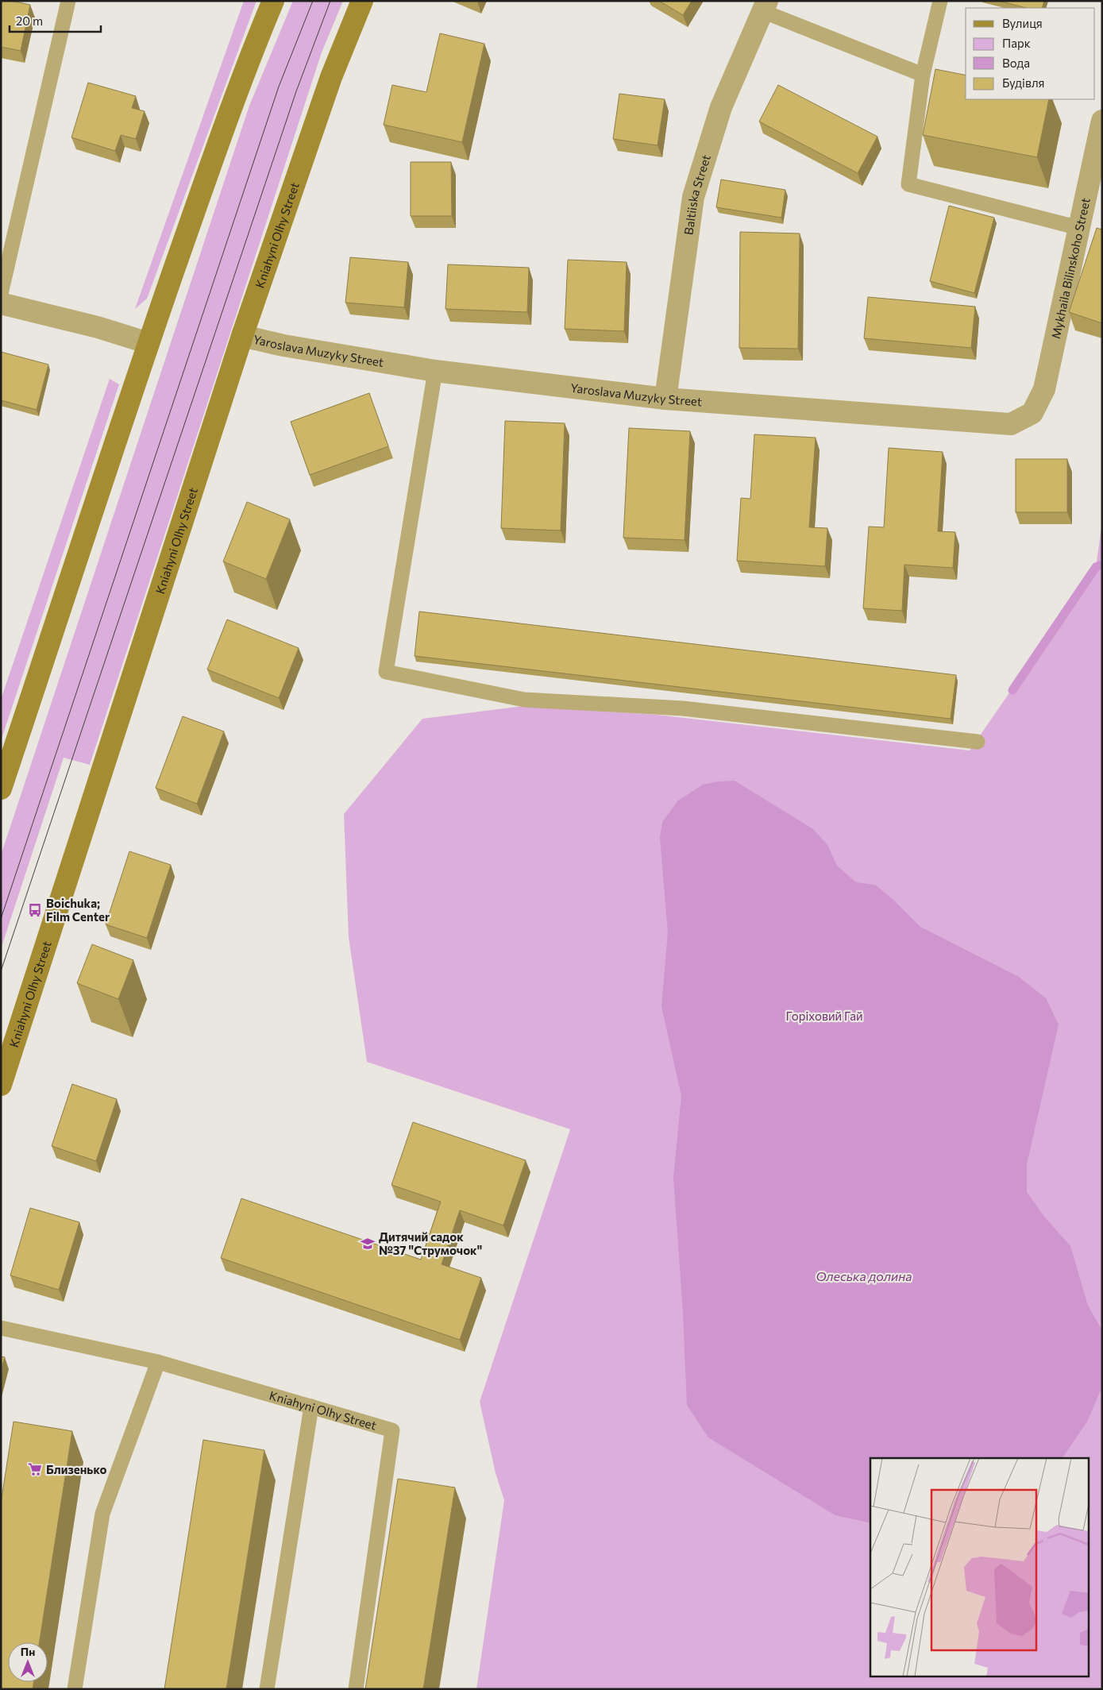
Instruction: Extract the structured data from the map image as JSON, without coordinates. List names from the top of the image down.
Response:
{
  "streets": {
    "main road": ["Kniahyni Olhy Street"],
    "street": ["Baltiiska Street", "Mykhaila Bilinskoho Street", "Yaroslava Muzyky Street"]
  },
  "crossings": [
    ["Baltiiska Street", "Yaroslava Muzyky Street"],
    ["Kniahyni Olhy Street", "Yaroslava Muzyky Street"],
    ["Mykhaila Bilinskoho Street", "Yaroslava Muzyky Street"]
  ],
  "water": ["Олеська долина"],
  "parks": ["Горіховий Гай"],
  "places": {
    "bus stop": ["Boichuka; Film Center"],
    "school or university": ["Дитячий садок №37 \"Струмочок\""],
    "supermarket": ["Близенько"]
  },
  "legend": [
    "Вулиця",
    "Парк",
    "Вода",
    "Будівля"
  ],
  "scale_bar": "20 m",
  "north": "top"
}
